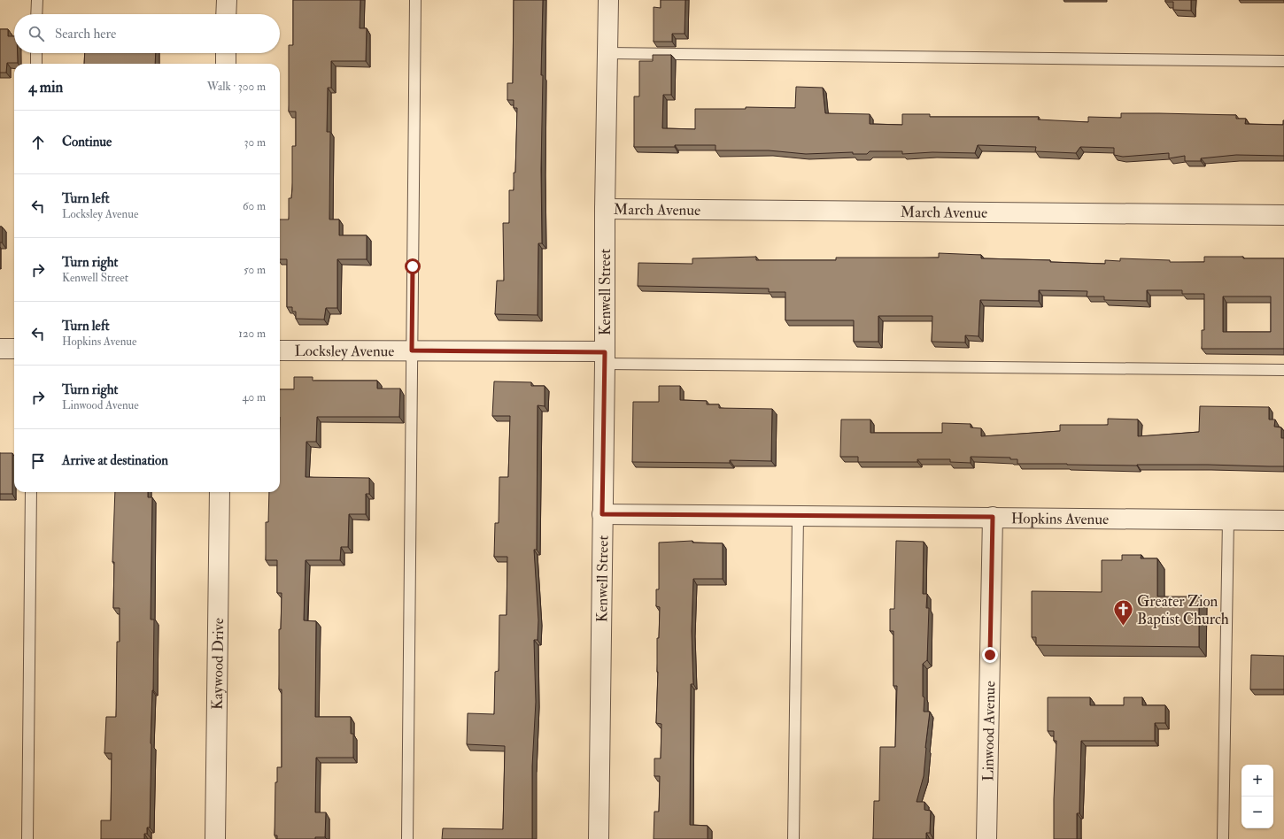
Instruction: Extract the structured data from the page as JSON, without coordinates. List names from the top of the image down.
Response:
{
  "streets": {
    "street": [
      "March Avenue",
      "Kenwell Street",
      "Locksley Avenue",
      "Hopkins Avenue",
      "Kaywood Drive",
      "Linwood Avenue"
    ]
  },
  "crossings": [
    ["March Avenue", "Kenwell Street"],
    ["Kenwell Street", "Locksley Avenue"],
    ["Kenwell Street", "Hopkins Avenue"],
    ["Hopkins Avenue", "Linwood Avenue"]
  ],
  "places": {
    "church": ["Greater Zion Baptist Church"]
  },
  "page": {
    "search": "Search here",
    "heading": ["4 min", "Walk · 300 m"],
    "list": [
      ["Continue", "30 m"],
      ["Turn left", "Locksley Avenue", "60 m"],
      ["Turn right", "Kenwell Street", "50 m"],
      ["Turn left", "Hopkins Avenue", "120 m"],
      ["Turn right", "Linwood Avenue", "40 m"],
      "Arrive at destination"
    ],
    "map_buttons": ["+", "−"]
  }
}
